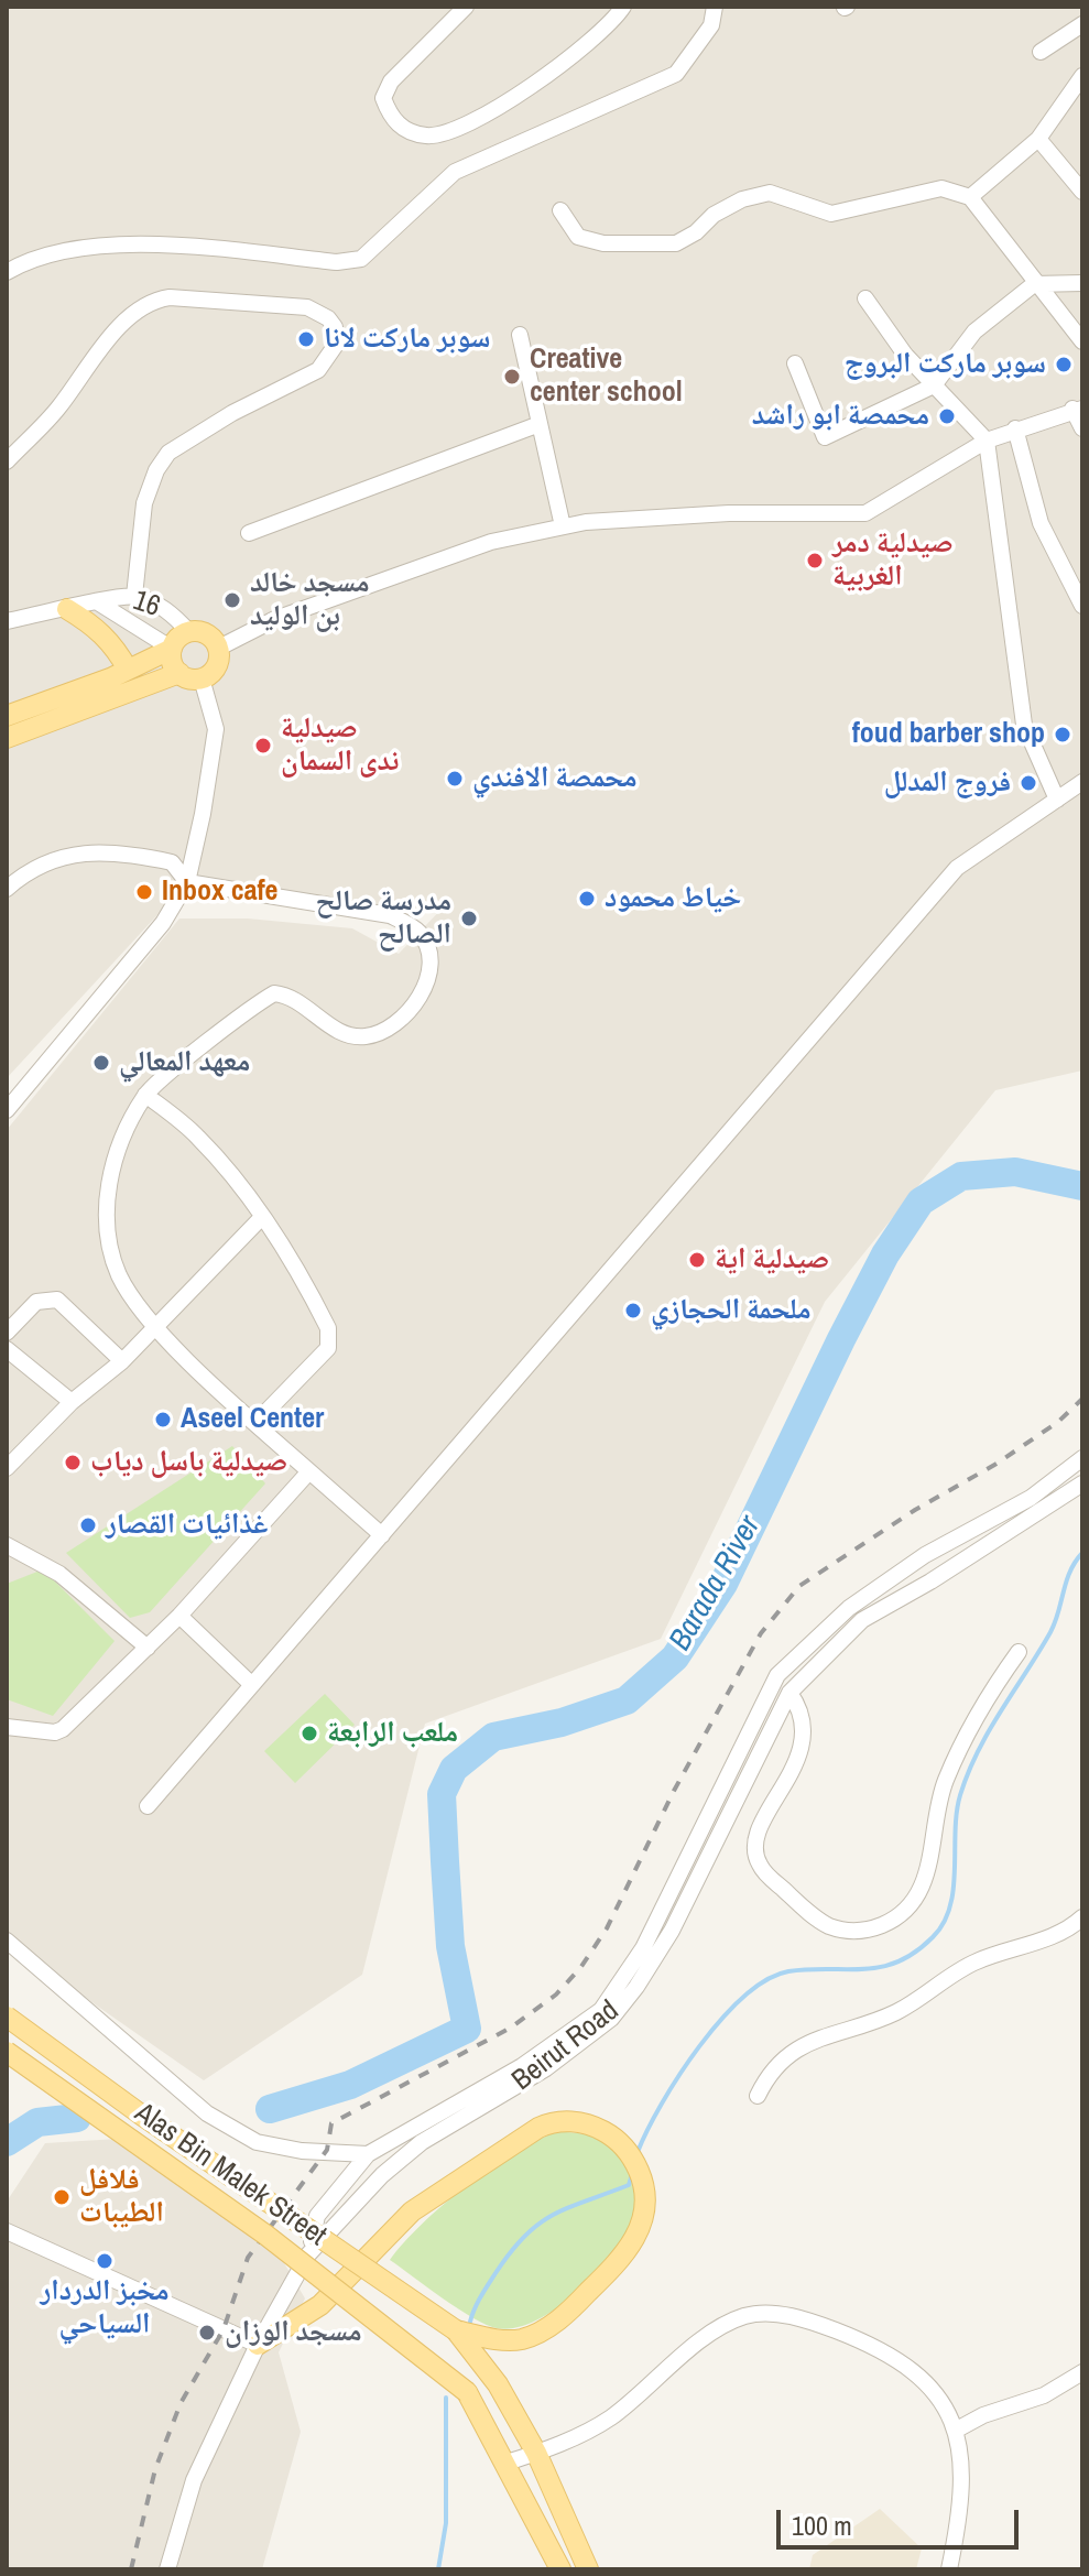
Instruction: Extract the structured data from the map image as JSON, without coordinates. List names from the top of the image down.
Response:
{
  "streets": {
    "main road": ["Alas Bin Malek Street"],
    "street": ["16", "Beirut Road"]
  },
  "water": ["Barada River"],
  "places": [
    "سوبر ماركت لانا",
    "سوبر ماركت البروج",
    "Creative center school",
    "محمصة ابو راشد",
    "صيدلية دمر الغربية",
    "مسجد خالد بن الوليد",
    "foud barber shop",
    "صيدلية ندى السمان",
    "محمصة الافندي",
    "فروج المدلل",
    "Inbox cafe",
    "خياط محمود",
    "مدرسة صالح الصالح",
    "معهد المعالي",
    "صيدلية اية",
    "ملحمة الحجازي",
    "Aseel Center",
    "صيدلية باسل دياب",
    "غذائيات القصار",
    "ملعب الرابعة",
    "فلافل الطيبات",
    "مخبز الدردار السياحي",
    "مسجد الوزان"
  ],
  "scale_bar": "100 m"
}
